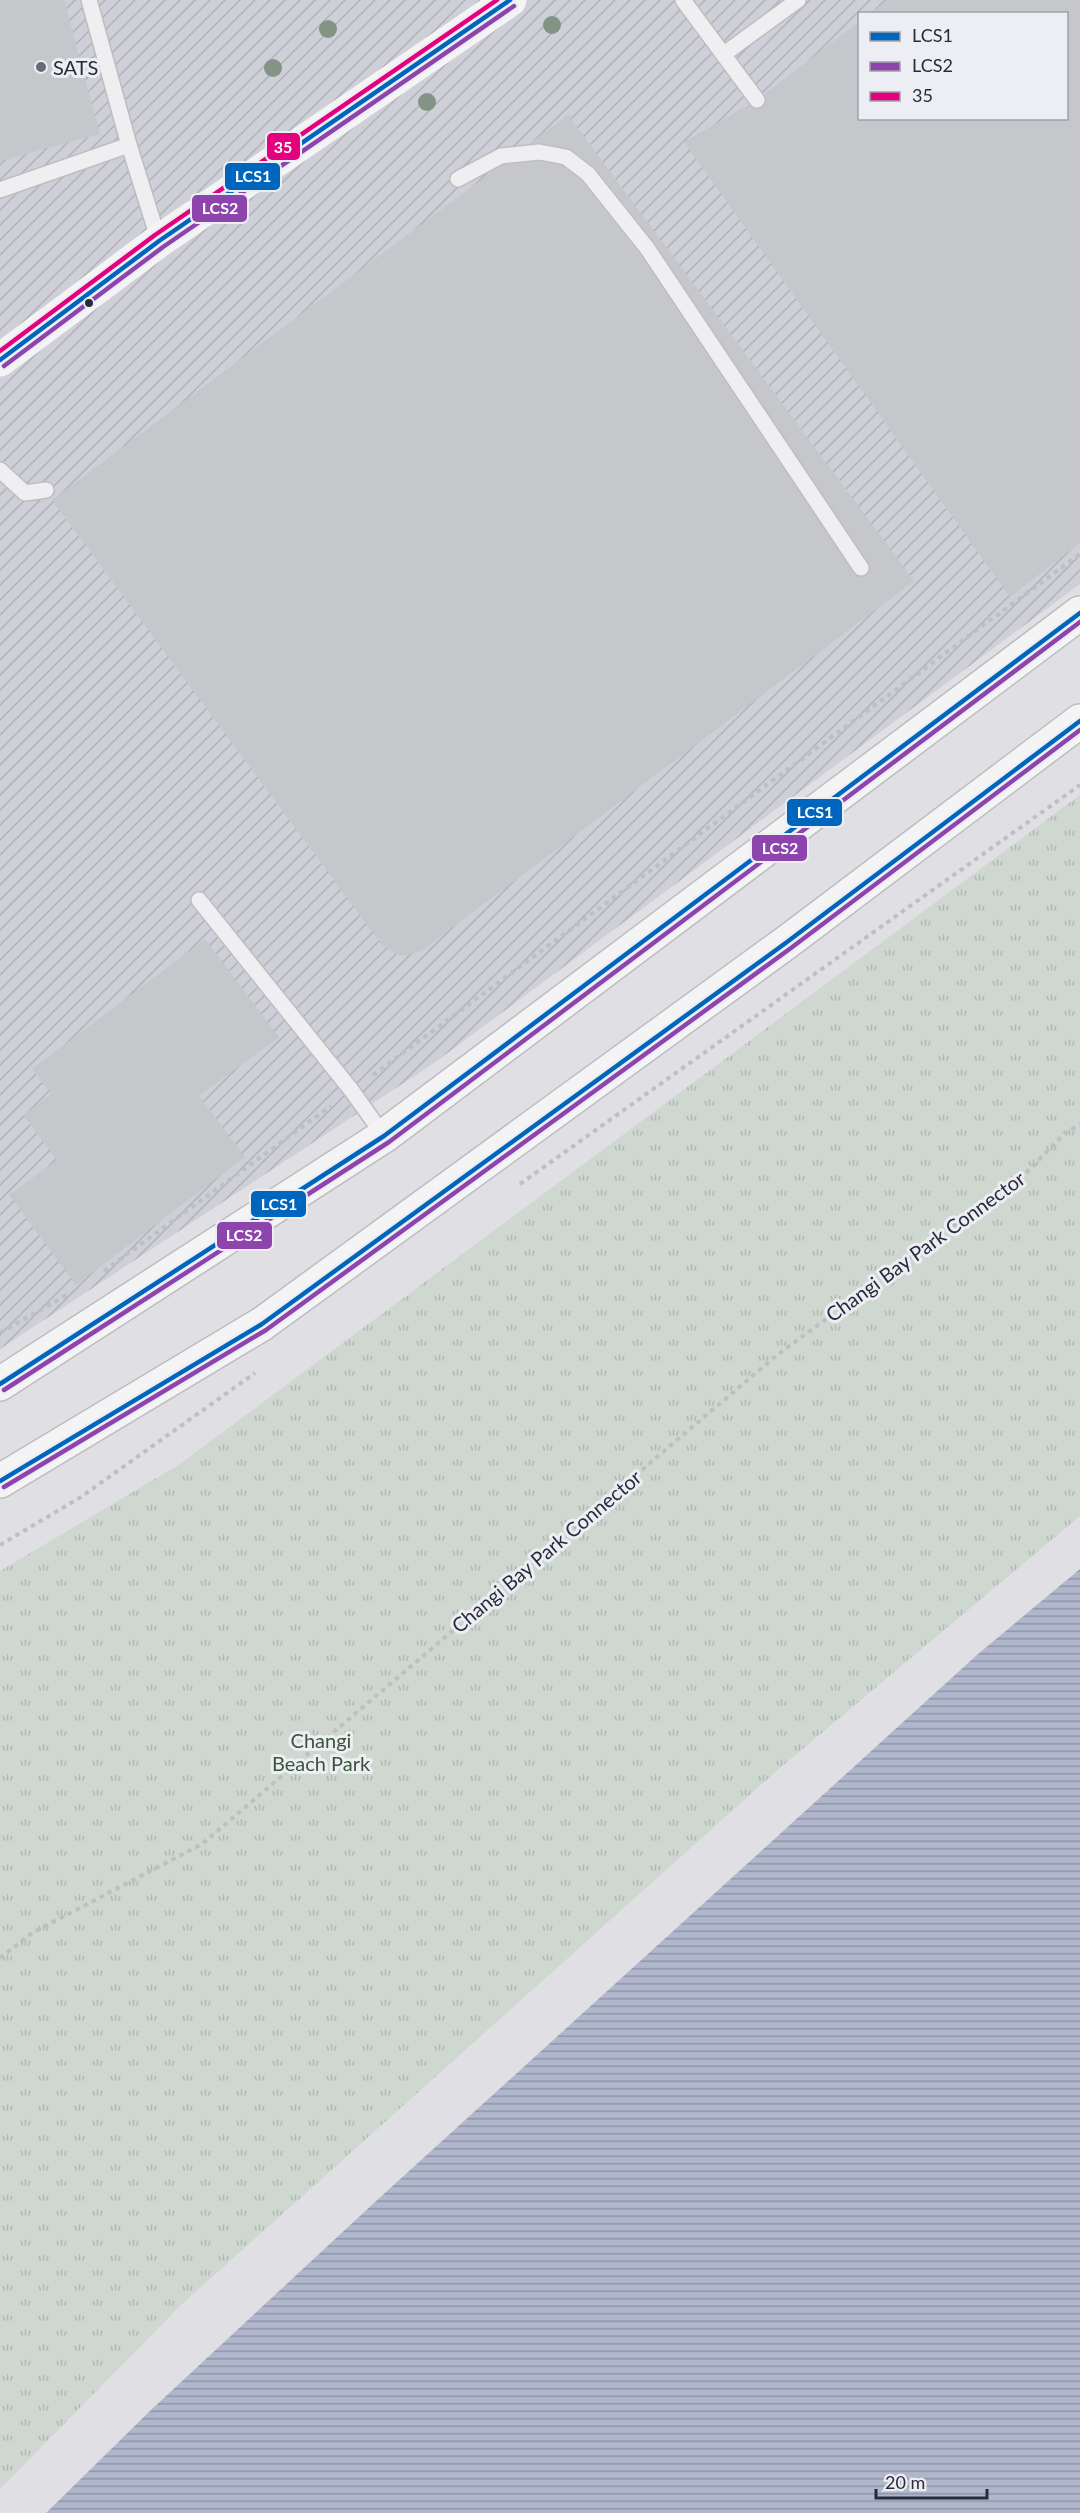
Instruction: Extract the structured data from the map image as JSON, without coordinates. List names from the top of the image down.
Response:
{
  "streets": {
    "path": ["Changi Bay Park Connector"]
  },
  "parks": ["Changi Beach Park"],
  "places": ["SATS"],
  "lines": ["transit line LCS1", "transit line 35", "transit line LCS2"],
  "legend": ["LCS1", "LCS2", "35"],
  "scale_bar": "20 m"
}
